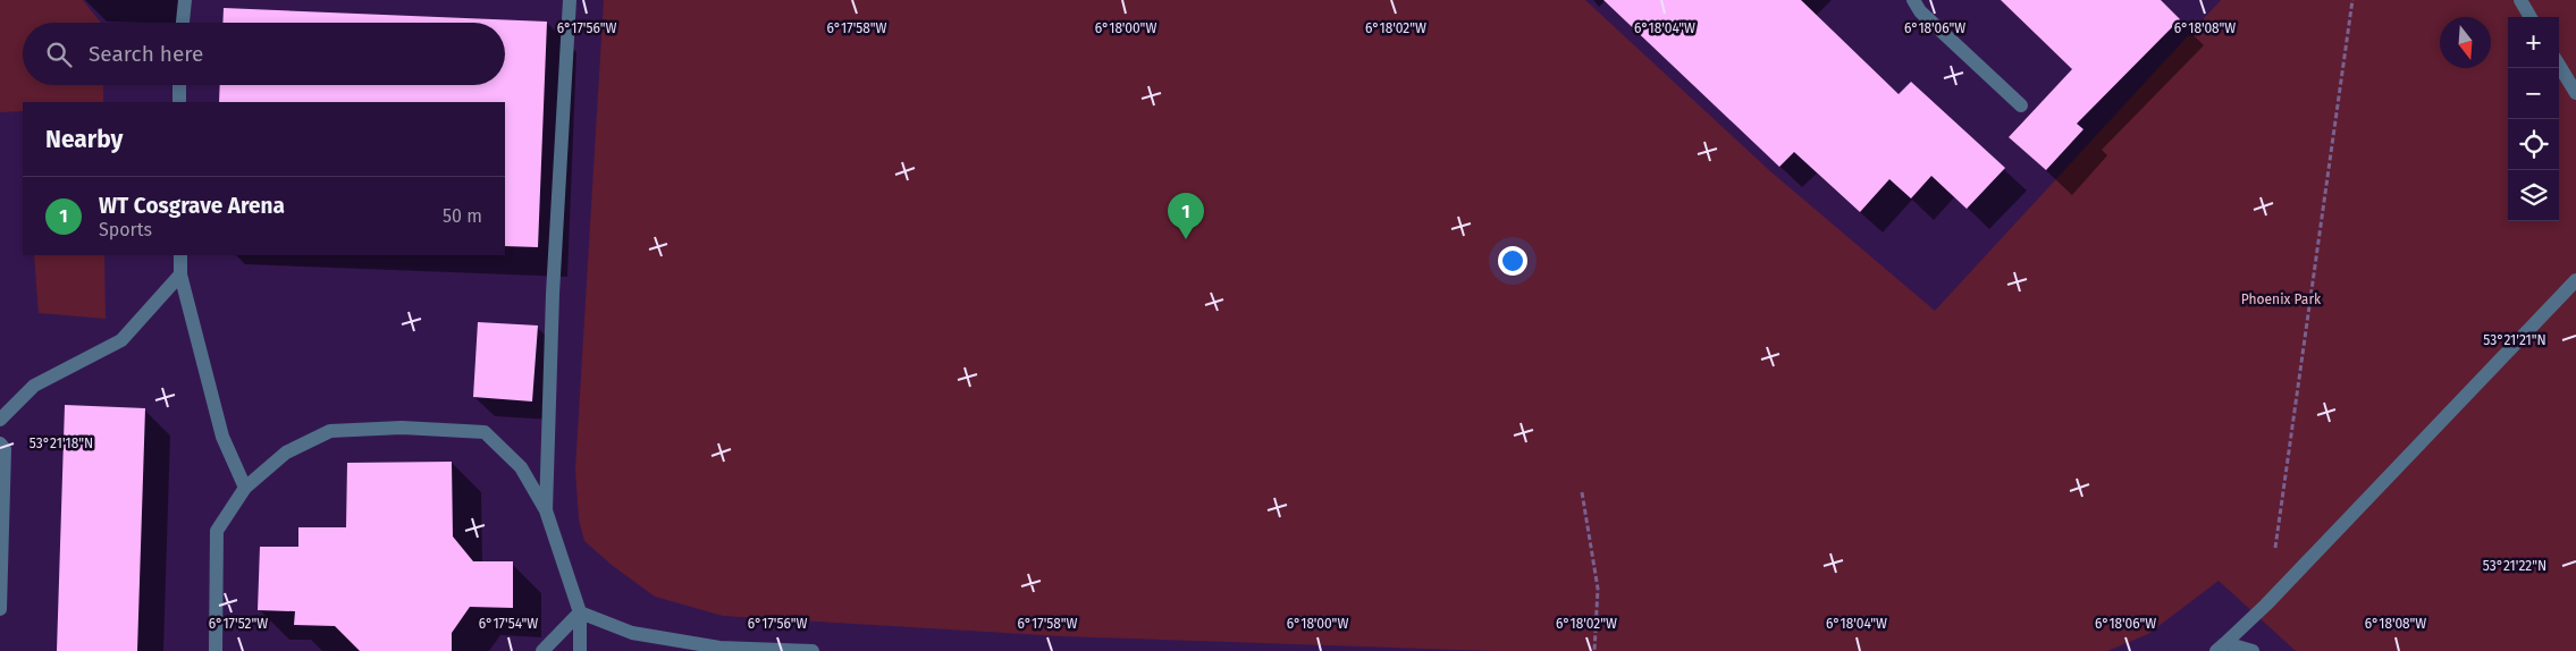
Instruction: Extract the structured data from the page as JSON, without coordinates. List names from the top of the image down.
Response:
{
  "parks": ["Phoenix Park"],
  "north": "bottom",
  "page": {
    "map_buttons": ["+", "−"],
    "search": "Search here",
    "heading": "Nearby",
    "list": [
      {
        "mark": "1",
        "name": "WT Cosgrave Arena",
        "note": "Sports",
        "value": "50 m"
      }
    ],
    "pins": "1"
  },
  "coordinates": [
    "6°17'56\"W",
    "6°17'58\"W",
    "6°18'00\"W",
    "6°18'02\"W",
    "6°18'04\"W",
    "6°18'06\"W",
    "6°18'08\"W",
    "53°21'21\"N",
    "53°21'18\"N",
    "53°21'22\"N",
    "6°17'52\"W",
    "6°17'54\"W"
  ]
}
